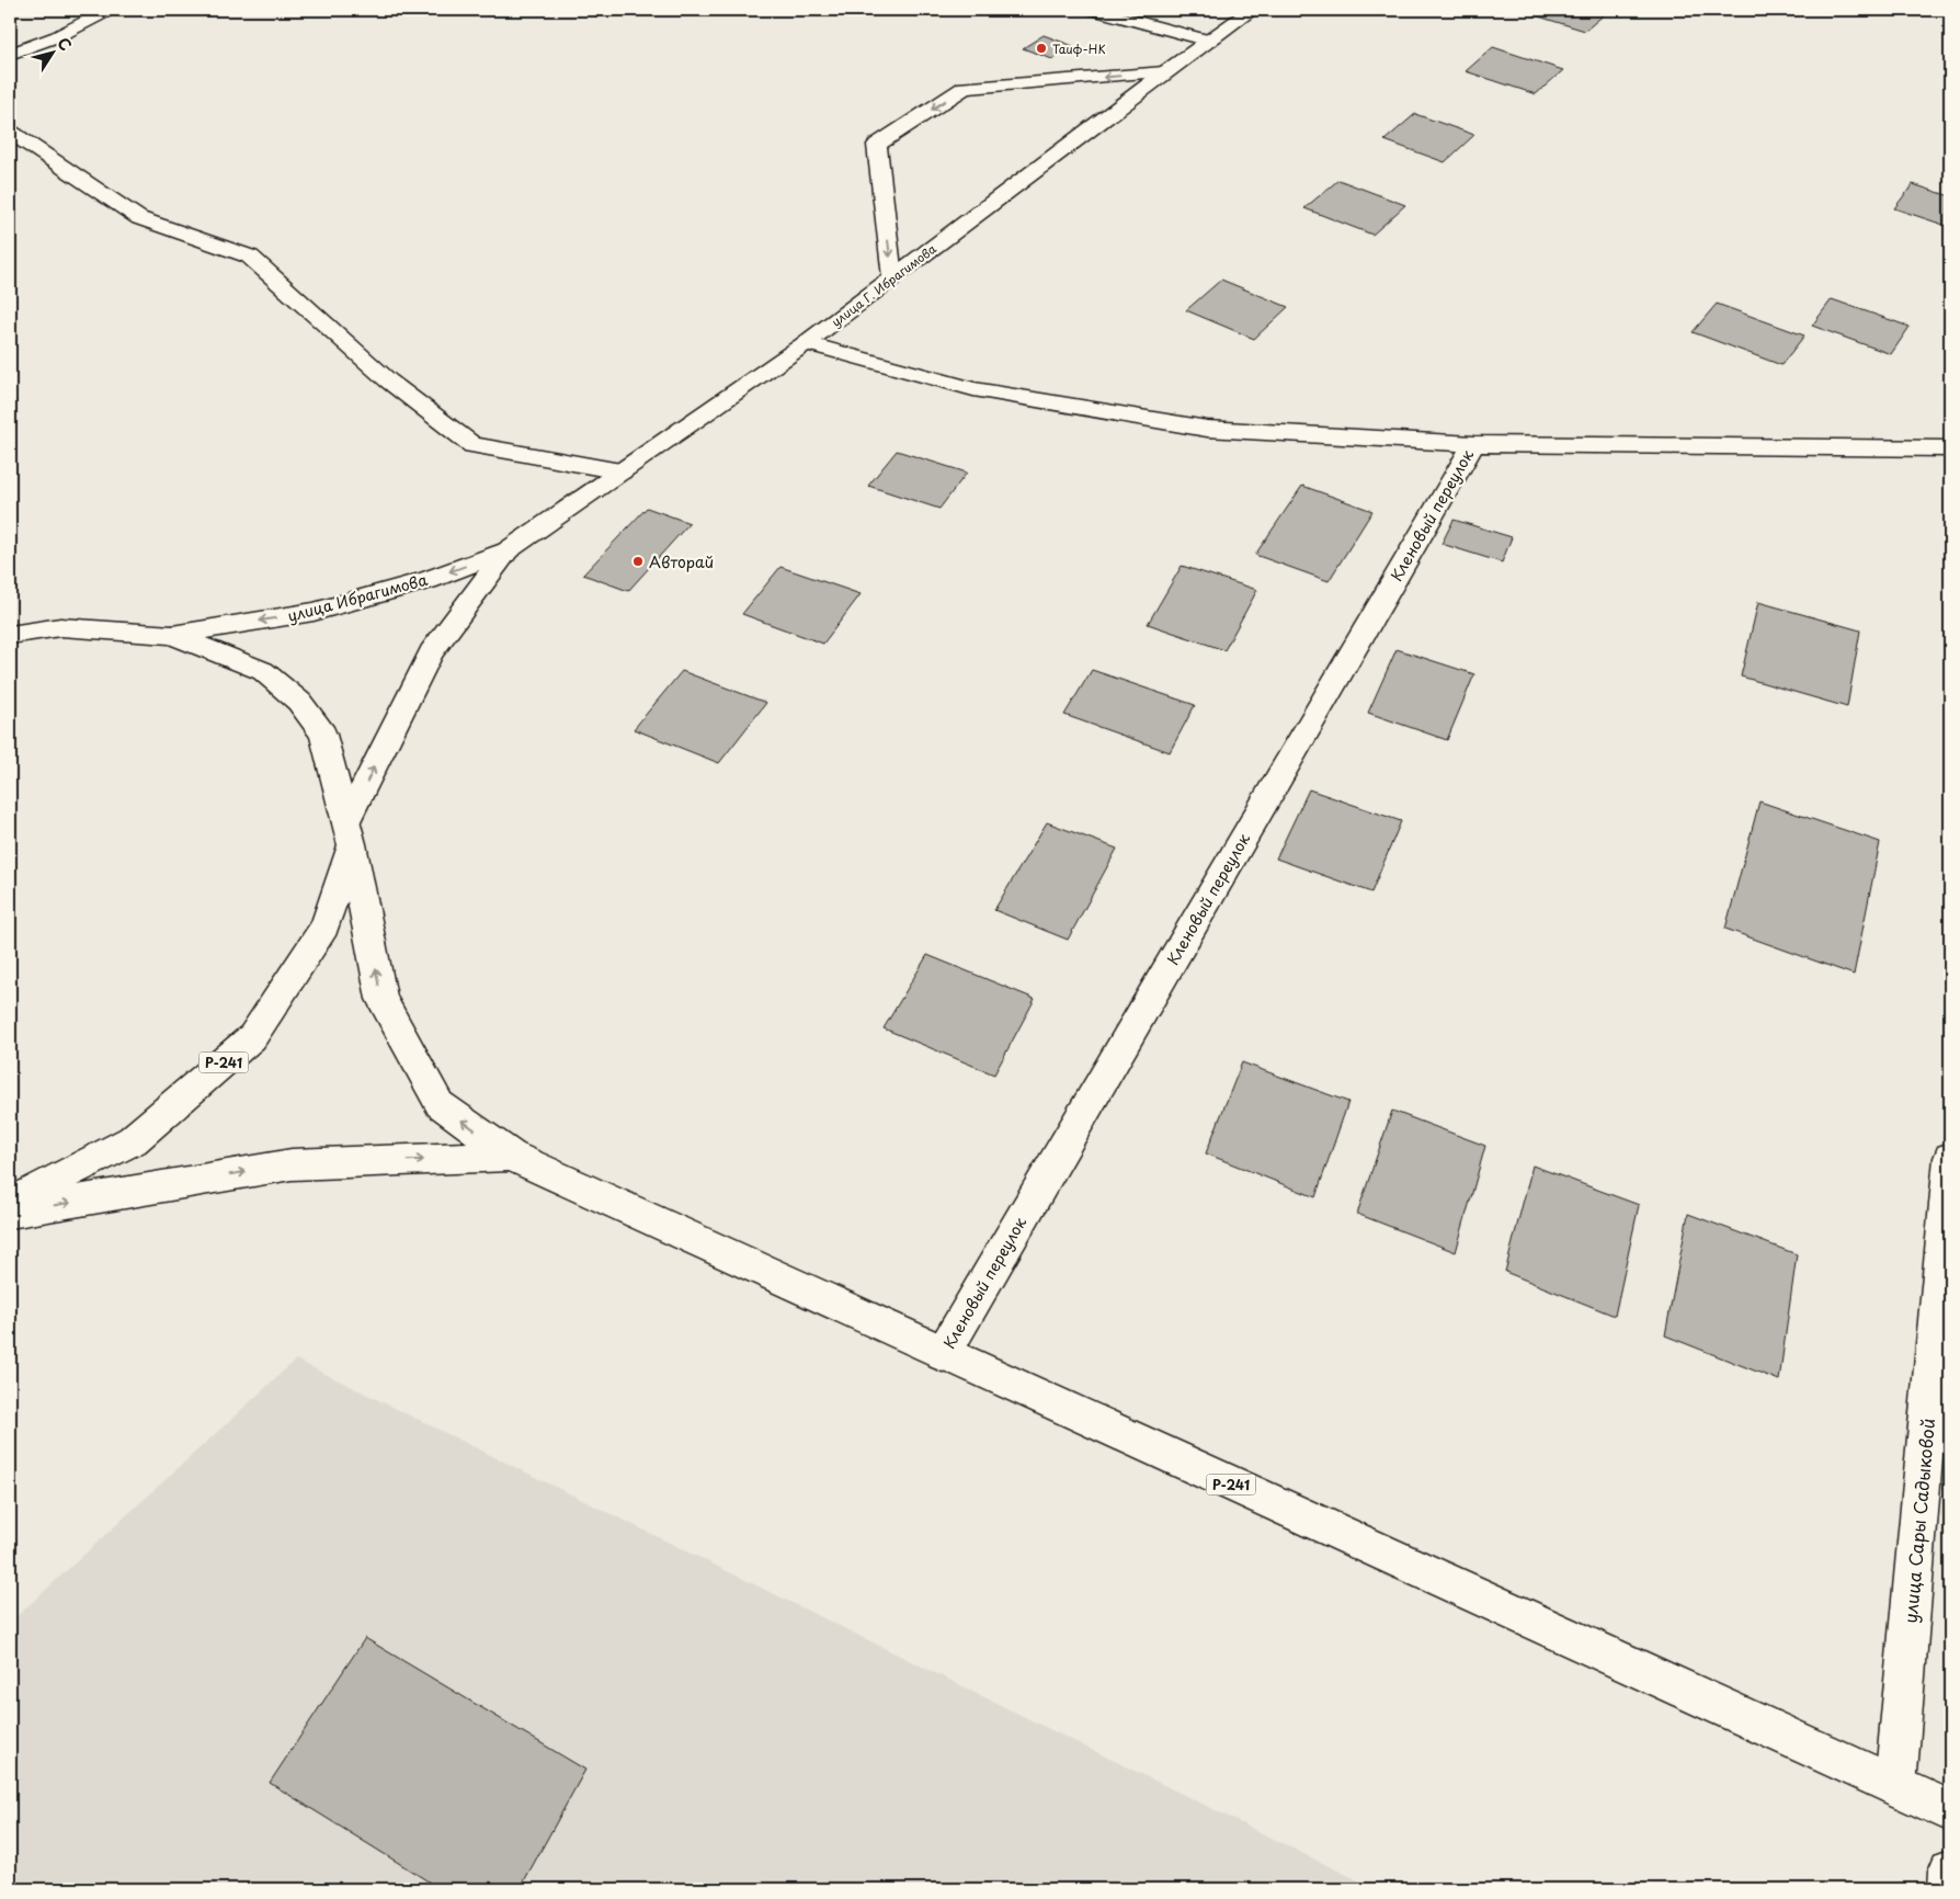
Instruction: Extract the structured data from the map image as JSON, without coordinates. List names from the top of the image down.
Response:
{
  "streets": {
    "main road": [
      "улица Г. Ибрагимова",
      "Кленовый переулок",
      "улица Ибрагимова",
      "Р-241",
      "улица Сары Садыковой"
    ]
  },
  "crossings": [
    ["улица Г. Ибрагимова", "улица Ибрагимова"],
    ["Кленовый переулок", "Р-241"],
    ["Р-241", "улица Сары Садыковой"]
  ],
  "one_way": ["улица Ибрагимова"],
  "places": ["Таиф-НК", "Авторай"],
  "north": "top right"
}
